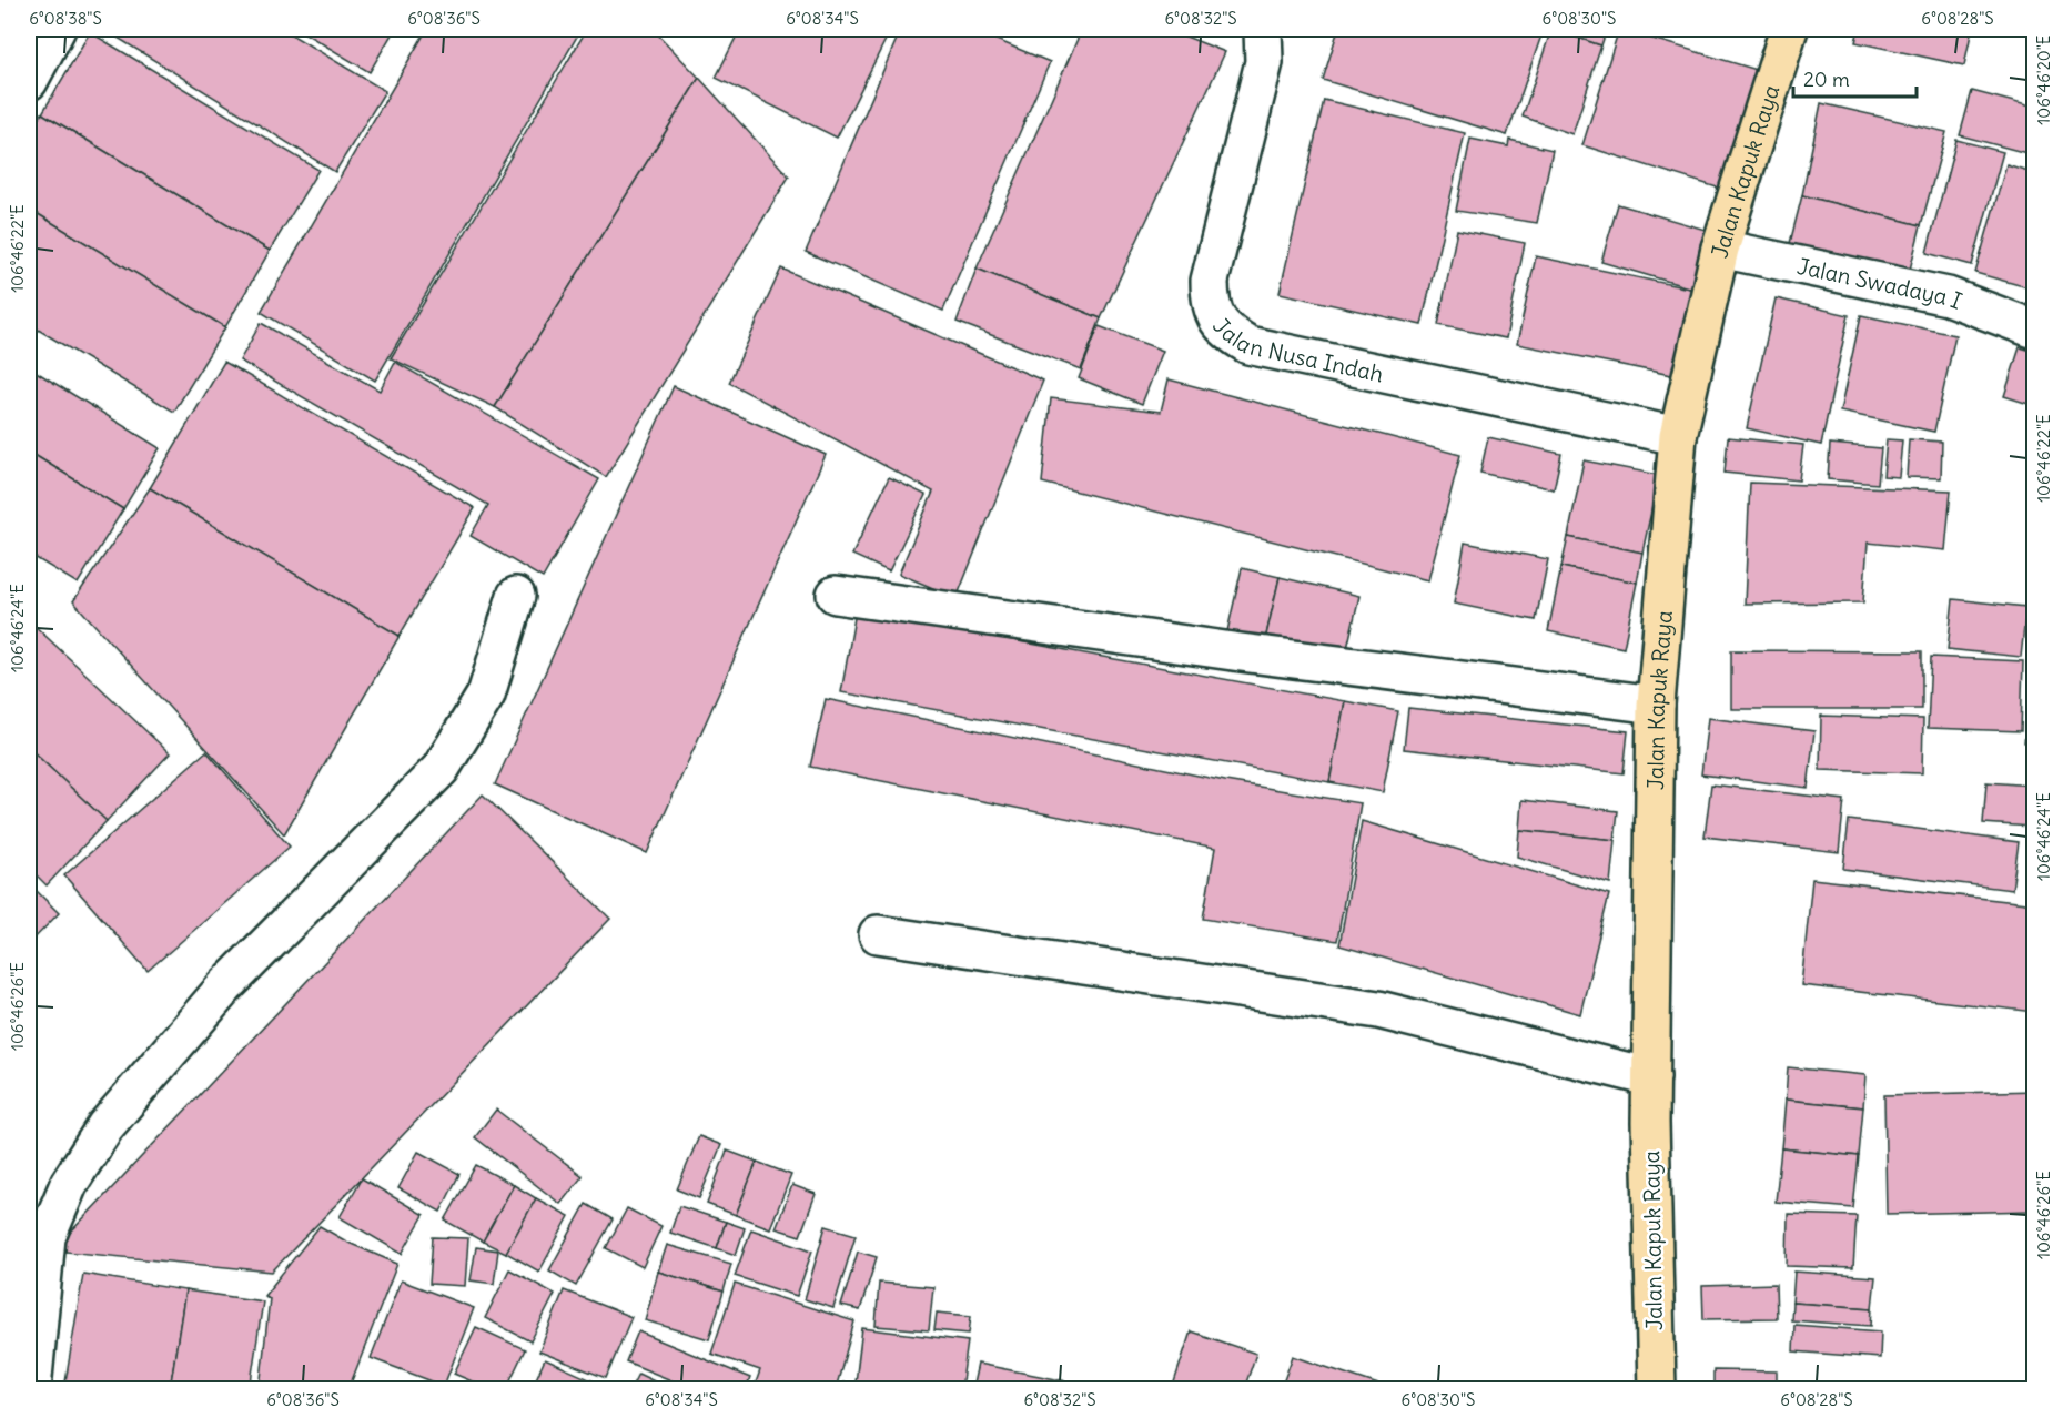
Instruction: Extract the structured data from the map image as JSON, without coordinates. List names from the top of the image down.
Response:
{
  "streets": {
    "main road": ["Jalan Kapuk Raya"],
    "street": ["Jalan Swadaya I", "Jalan Nusa Indah"]
  },
  "crossings": [
    ["Jalan Kapuk Raya", "Jalan Swadaya I"],
    ["Jalan Kapuk Raya", "Jalan Nusa Indah"]
  ],
  "scale_bar": "20 m",
  "coordinates": [
    "6°08'38\"S",
    "6°08'36\"S",
    "6°08'34\"S",
    "6°08'32\"S",
    "6°08'30\"S",
    "6°08'28\"S",
    "106°46'20\"E",
    "106°46'22\"E",
    "106°46'24\"E",
    "106°46'26\"E"
  ]
}
